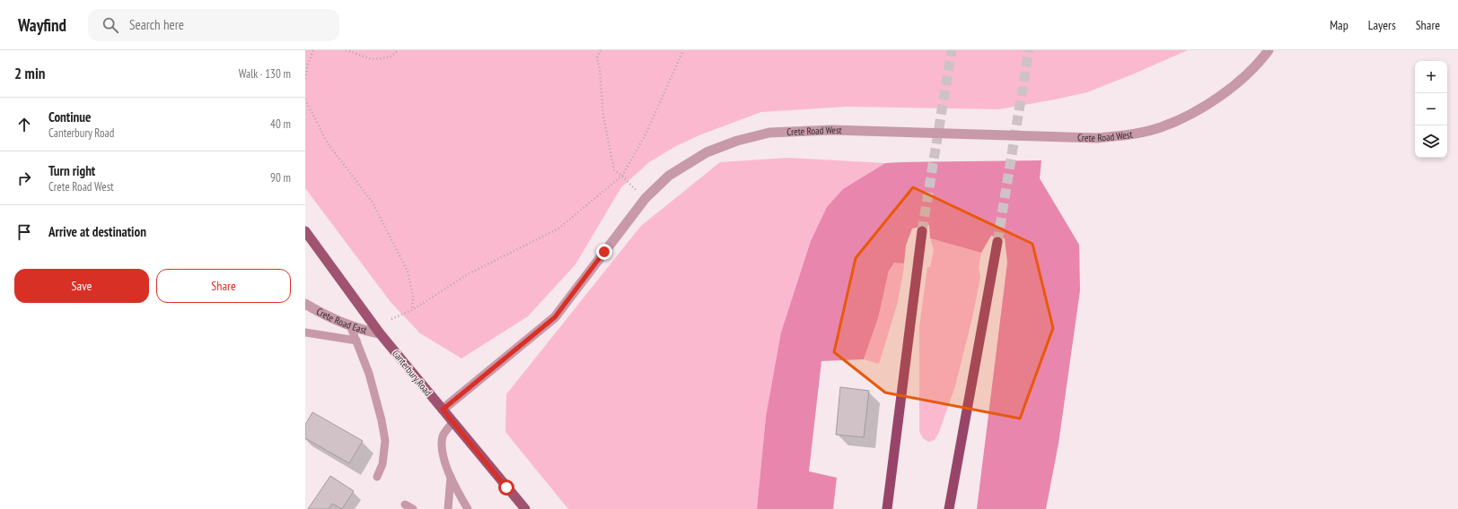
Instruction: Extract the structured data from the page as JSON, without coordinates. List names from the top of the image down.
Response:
{
  "streets": {
    "main road": ["Canterbury Road"],
    "street": ["Crete Road West", "Crete Road East"]
  },
  "crossings": [
    ["Crete Road West", "Canterbury Road"],
    ["Crete Road East", "Canterbury Road"]
  ],
  "page": {
    "header": "Wayfind",
    "search": "Search here",
    "nav": ["Map", "Layers", "Share"],
    "heading": ["2 min", "Walk · 130 m"],
    "map_buttons": ["+", "−"],
    "list": [
      ["Continue", "Canterbury Road", "40 m"],
      ["Turn right", "Crete Road West", "90 m"],
      "Arrive at destination"
    ],
    "buttons": ["Save", "Share"]
  }
}
